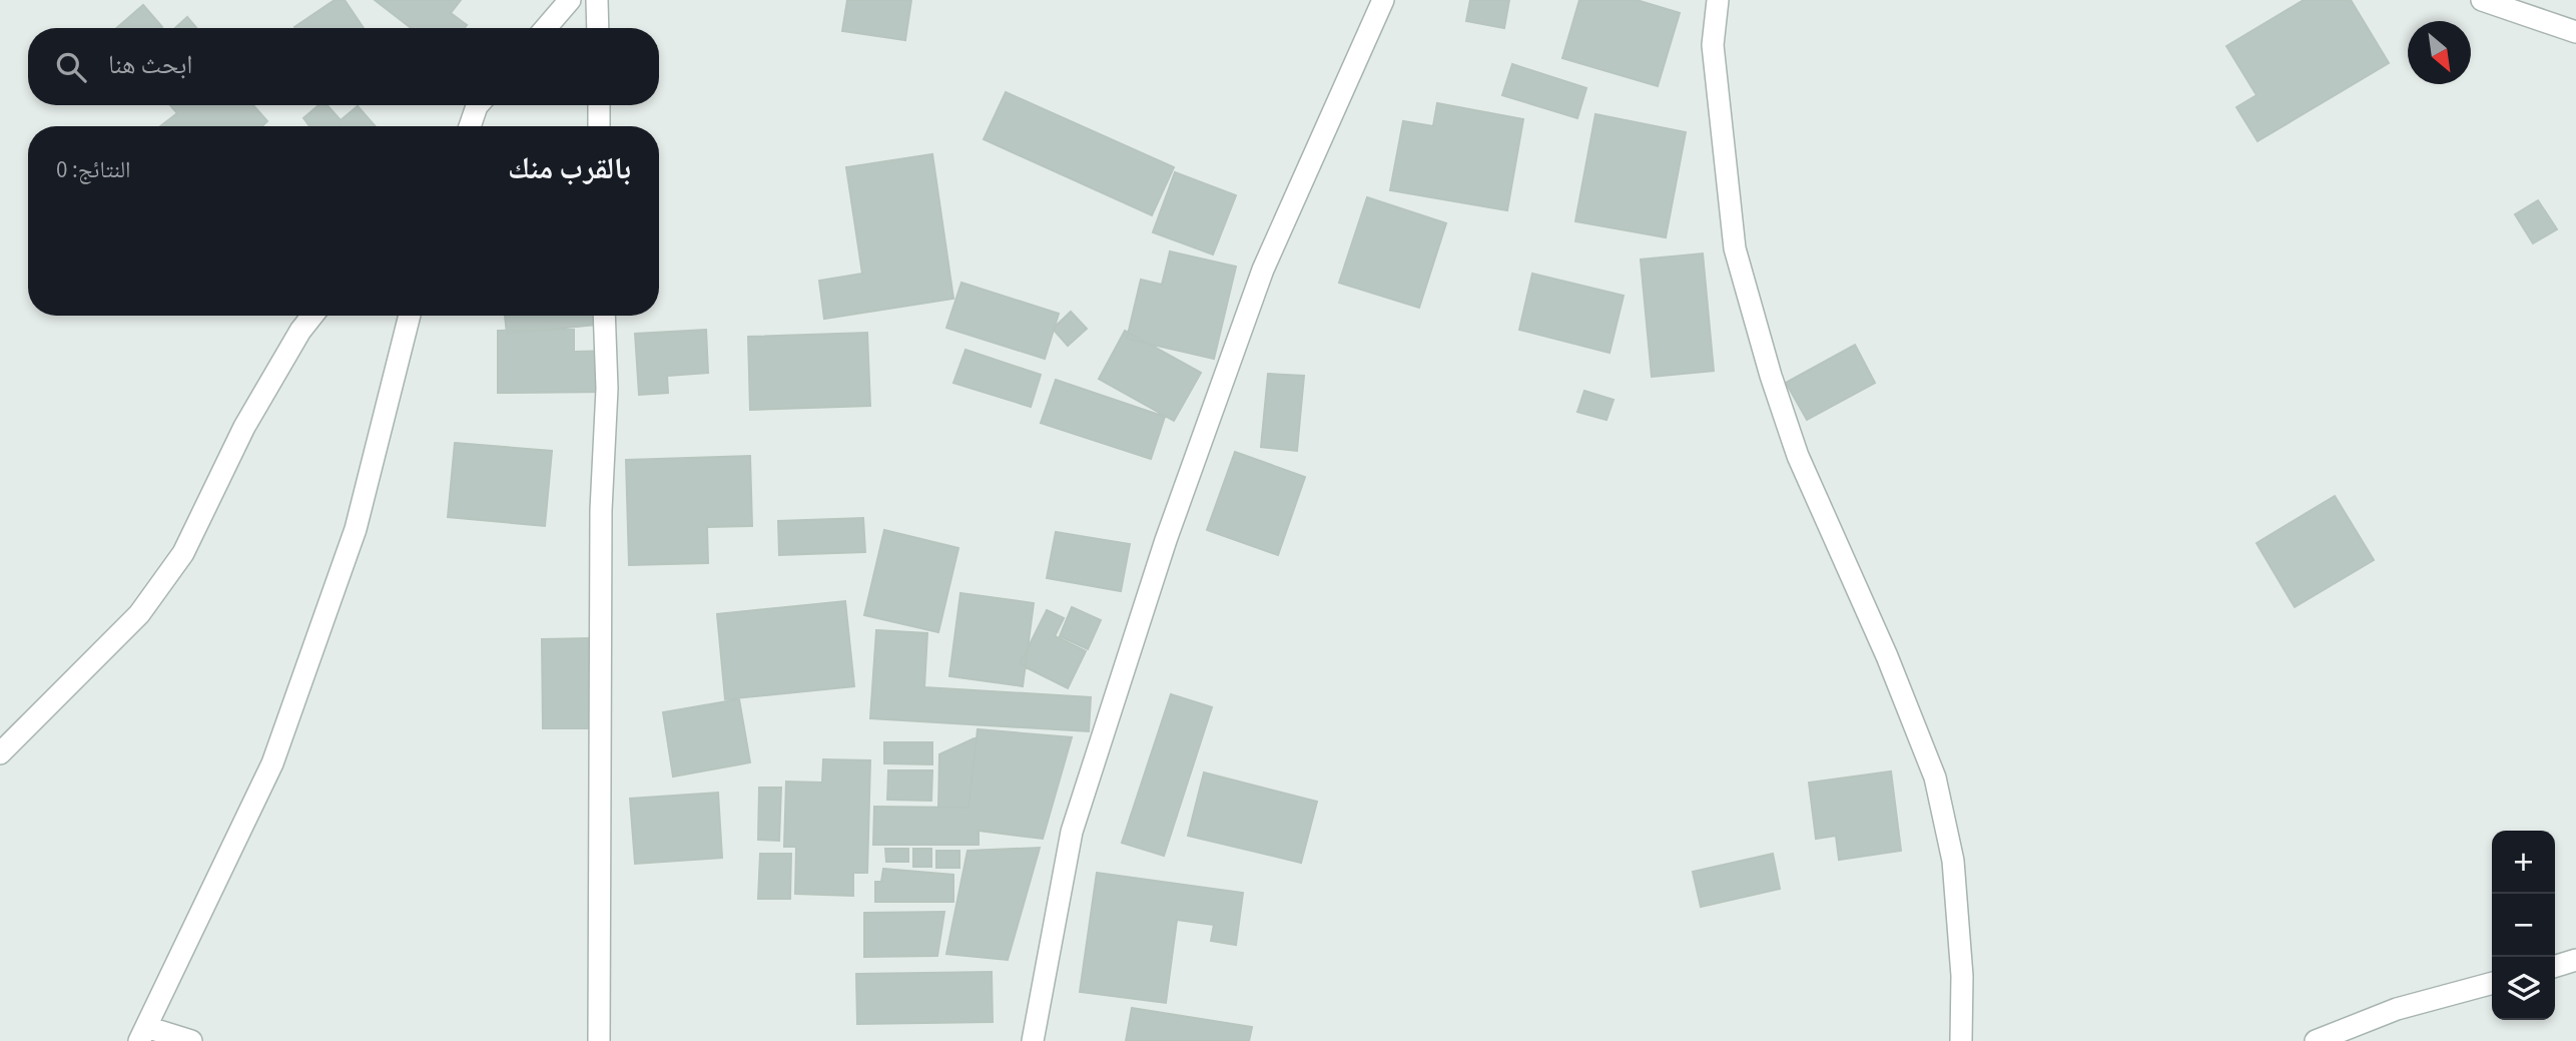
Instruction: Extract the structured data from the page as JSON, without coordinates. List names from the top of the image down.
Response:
{
  "north": "bottom right",
  "page": {
    "search": "ابحث هنا",
    "heading": ["بالقرب منك", "النتائج: 0"],
    "map_buttons": ["+", "−"]
  }
}
